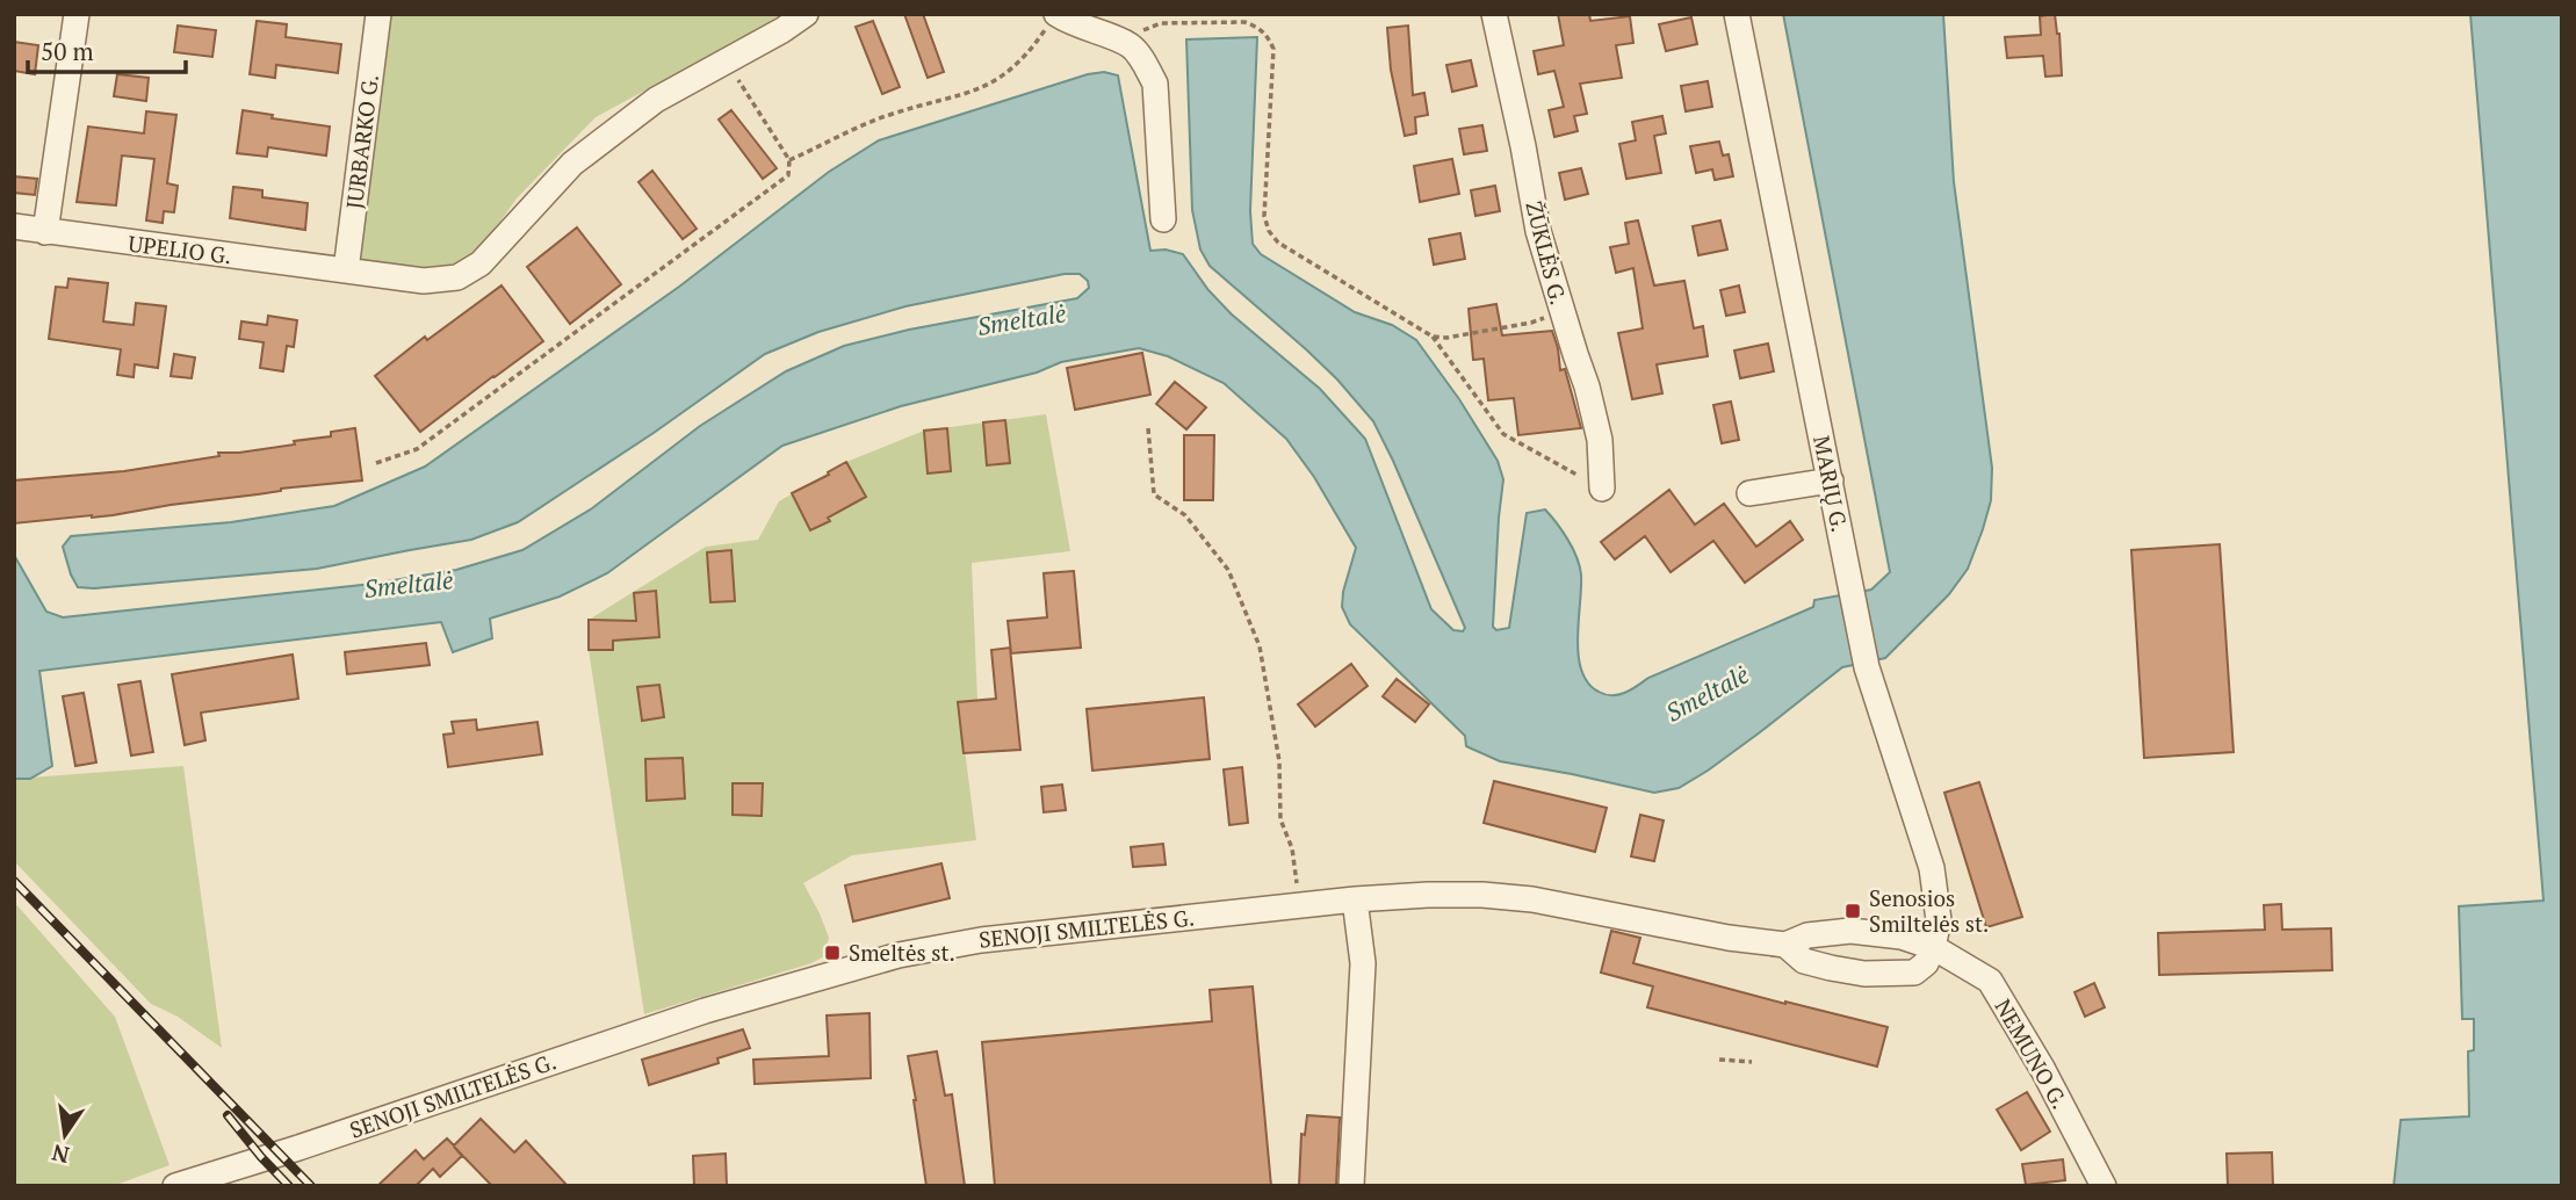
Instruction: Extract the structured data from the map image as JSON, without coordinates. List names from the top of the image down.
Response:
{
  "streets": {
    "street": [
      "JURBARKO G.",
      "UPELIO G.",
      "ŽŪKLĖS G.",
      "MARIŲ G.",
      "SENOJI SMILTELĖS G.",
      "NEMUNO G."
    ]
  },
  "crossings": [
    ["JURBARKO G.", "UPELIO G."],
    ["MARIŲ G.", "SENOJI SMILTELĖS G."],
    ["MARIŲ G.", "NEMUNO G."],
    ["SENOJI SMILTELĖS G.", "NEMUNO G."]
  ],
  "water": ["Smeltalė"],
  "places": {
    "transit": ["Senosios Smiltelės st.", "Smeltės st."]
  },
  "scale_bar": "50 m",
  "north": "bottom"
}
